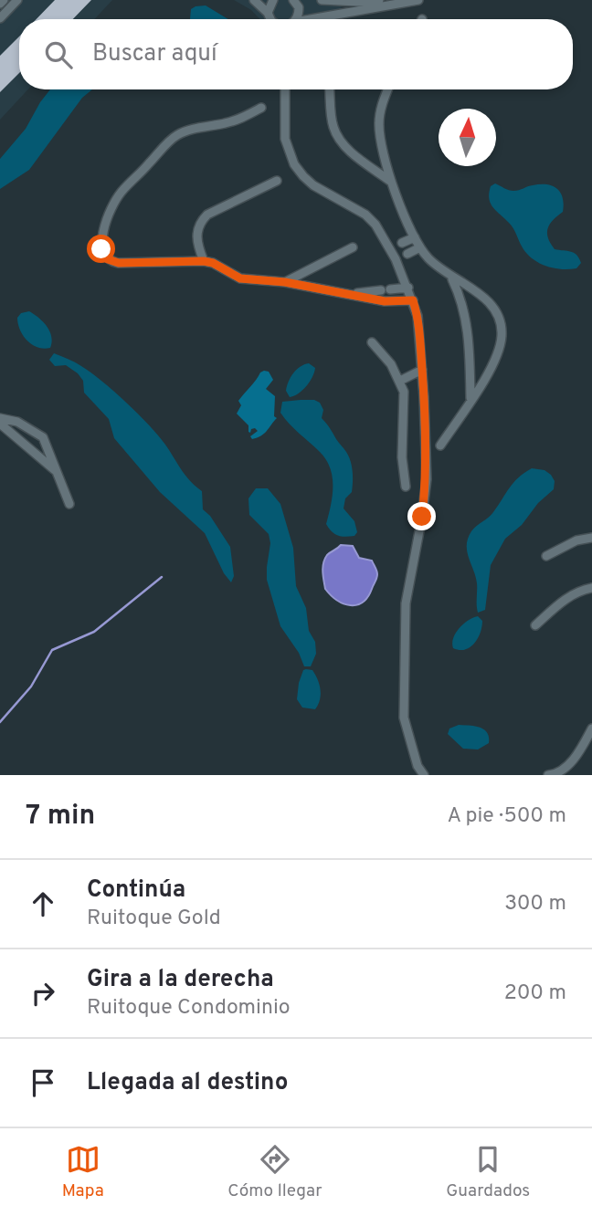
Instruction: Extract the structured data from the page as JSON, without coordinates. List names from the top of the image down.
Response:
{
  "north": "top",
  "page": {
    "search": "Buscar aquí",
    "heading": ["7 min", "A pie · 500 m"],
    "list": [
      ["Continúa", "Ruitoque Gold", "300 m"],
      ["Gira a la derecha", "Ruitoque Condominio", "200 m"],
      "Llegada al destino"
    ],
    "nav": ["Mapa", "Cómo llegar", "Guardados"]
  }
}
